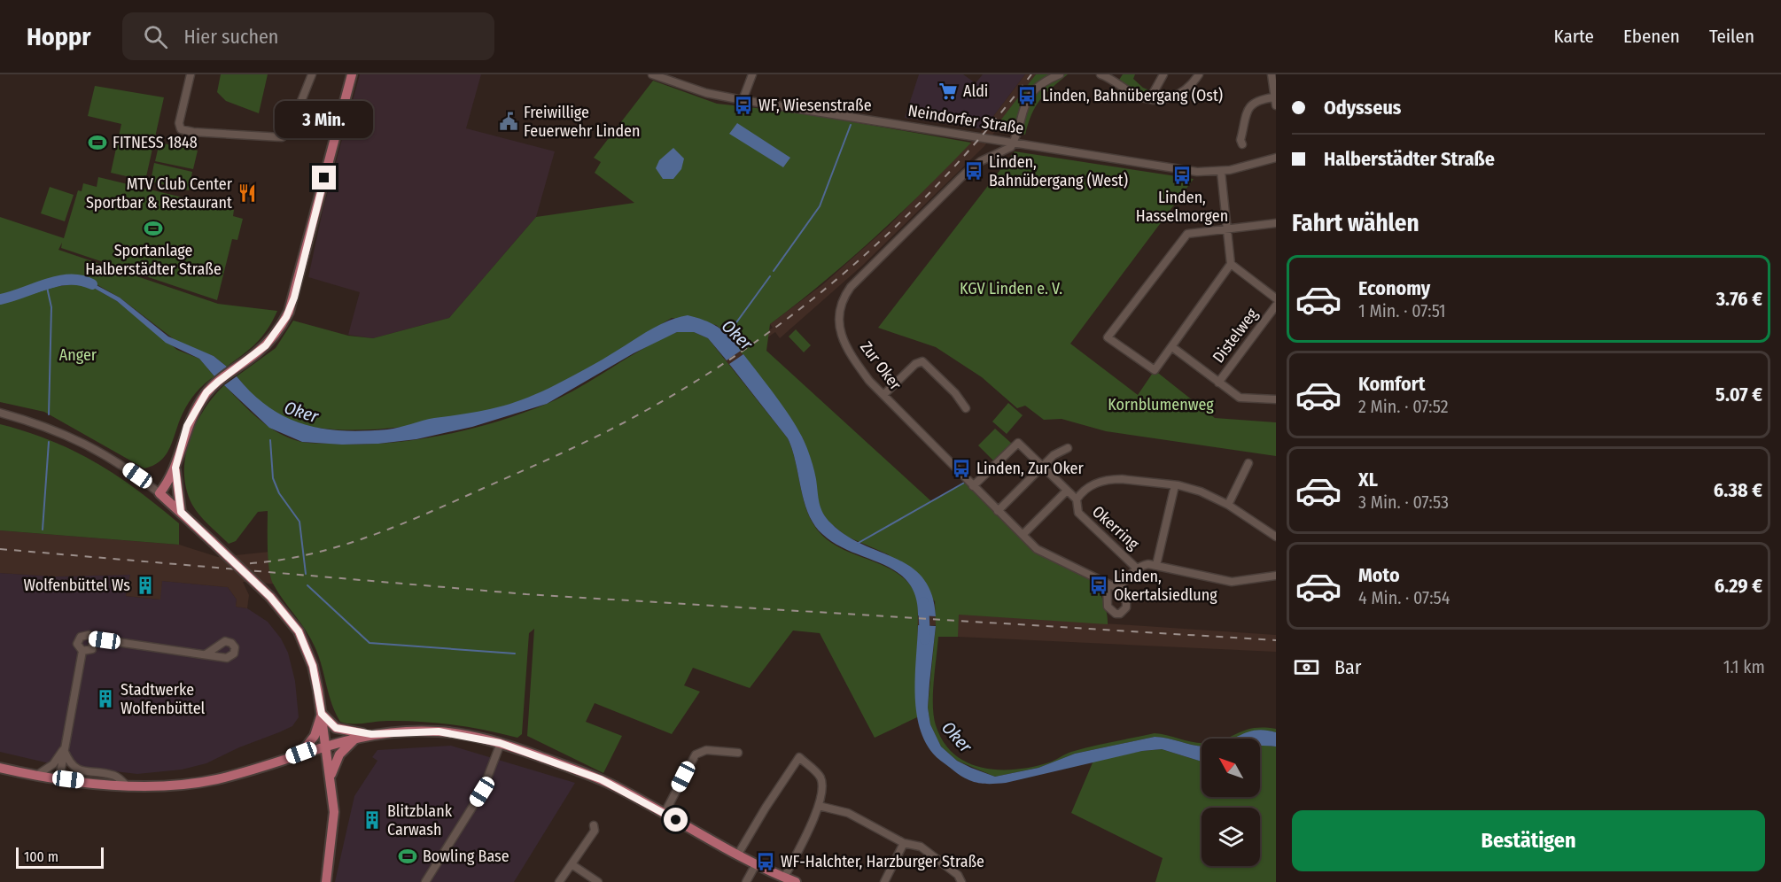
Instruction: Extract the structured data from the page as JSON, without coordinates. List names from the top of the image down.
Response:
{
  "streets": {
    "street": [
      "Neindorfer Straße",
      "Distelweg",
      "Zur Oker",
      "Okerring"
    ]
  },
  "crossings": [
    ["Neindorfer Straße", "Zur Oker"]
  ],
  "water": ["Oker"],
  "parks": ["KGV Linden e. V.", "Anger", "Kornblumenweg"],
  "places": {
    "supermarket": ["Aldi"],
    "bus stop": [
      "Linden, Bahnübergang (Ost)",
      "WF, Wiesenstraße",
      "Linden, Bahnübergang (West)",
      "Linden, Hasselmorgen",
      "Linden, Zur Oker",
      "Linden, Okertalsiedlung",
      "WF-Halchter, Harzburger Straße"
    ],
    "public building": ["Freiwillige Feuerwehr Linden"],
    "sports": ["FITNESS 1848", "Sportanlage Halberstädter Straße", "Bowling Base"],
    "restaurant": ["MTV Club Center Sportbar & Restaurant"],
    "building": ["Wolfenbüttel Ws", "Stadtwerke Wolfenbüttel", "Blitzblank Carwash"]
  },
  "scale_bar": "100 m",
  "north": "top left",
  "page": {
    "header": "Hoppr",
    "search": "Hier suchen",
    "nav": ["Karte", "Ebenen", "Teilen"],
    "banner": ["Odysseus", "Halberstädter Straße"],
    "bubble": "3 Min.",
    "heading": "Fahrt wählen",
    "list": [
      {
        "name": "Economy",
        "note": "1 Min. · 07:51",
        "value": "3.76 €"
      },
      {
        "name": "Komfort",
        "note": "2 Min. · 07:52",
        "value": "5.07 €"
      },
      {
        "name": "XL",
        "note": "3 Min. · 07:53",
        "value": "6.38 €"
      },
      {
        "name": "Moto",
        "note": "4 Min. · 07:54",
        "value": "6.29 €"
      }
    ],
    "pay": ["Bar", "1.1 km"],
    "buttons": "Bestätigen",
    "scale": "100 m"
  }
}
